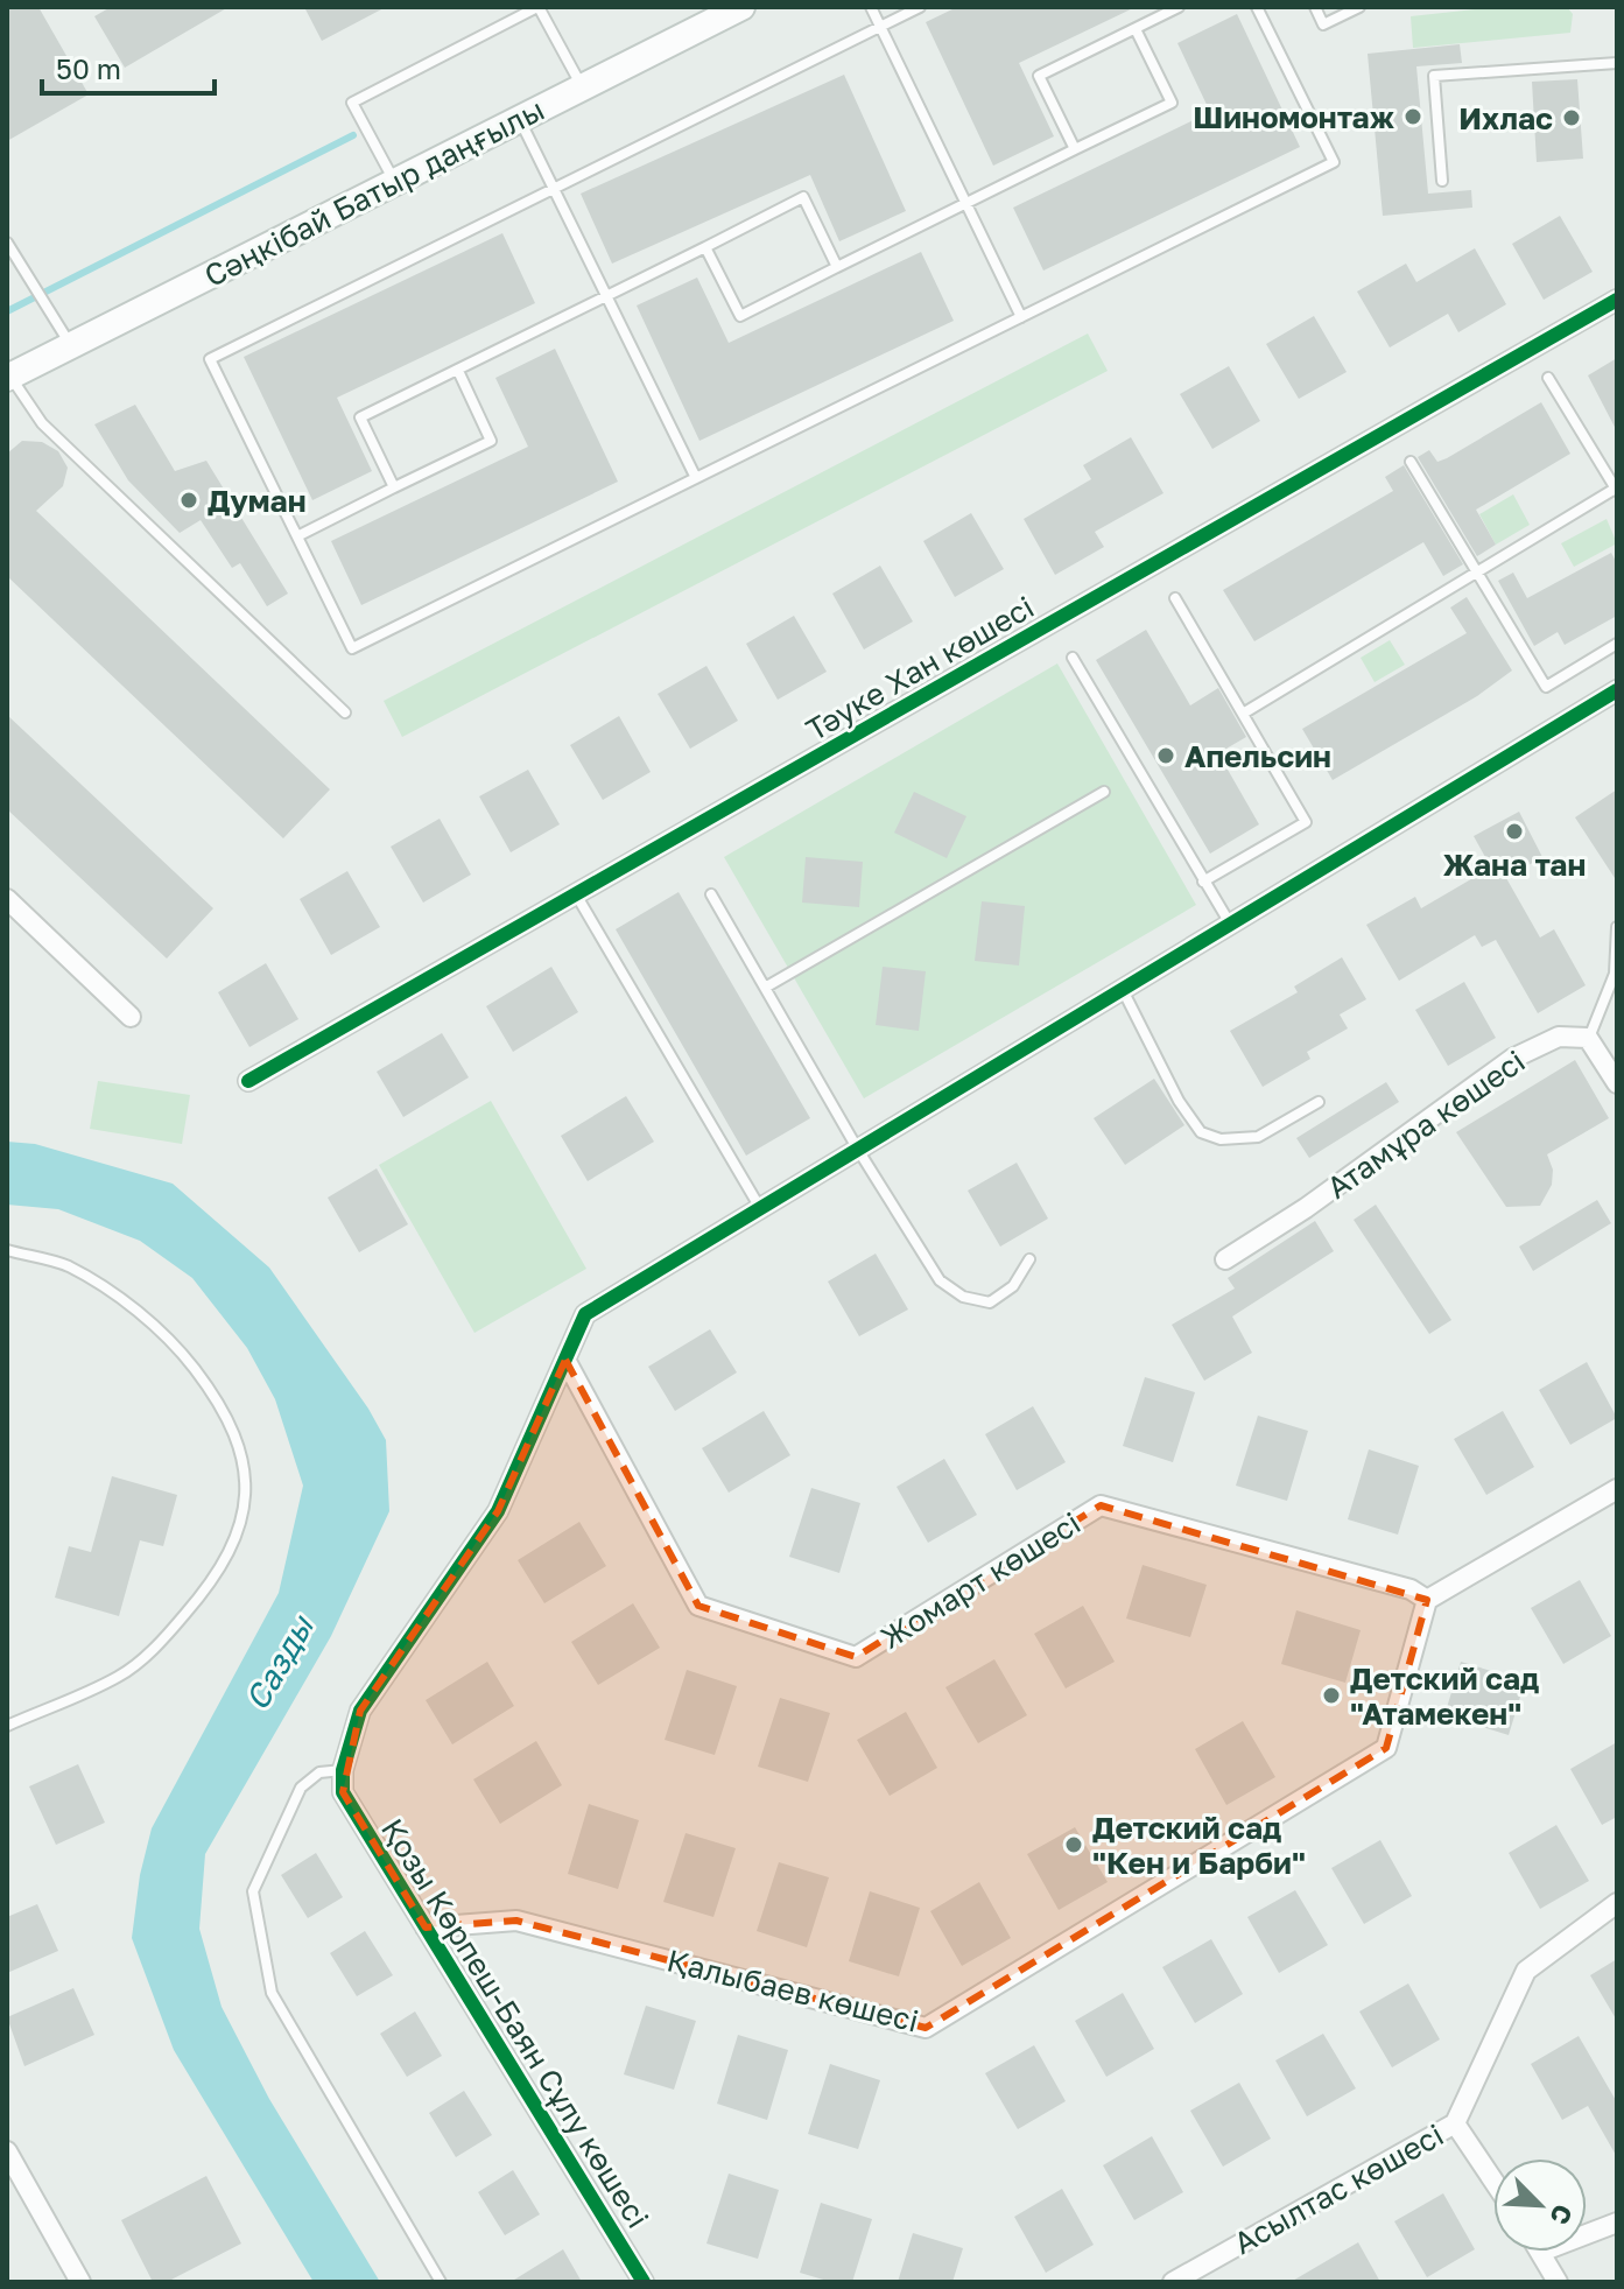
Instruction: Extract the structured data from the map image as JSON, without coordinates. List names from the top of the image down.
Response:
{
  "streets": {
    "main road": ["Сәңкібай Батыр даңғылы"],
    "street": [
      "Тәуке Хан көшесі",
      "Атамұра көшесі",
      "Жомарт көшесі",
      "Қалыбаев көшесі",
      "Қозы Көрпеш-Баян Сұлу көшесі",
      "Асылтас көшесі"
    ]
  },
  "crossings": [
    ["Жомарт көшесі", "Қалыбаев көшесі"],
    ["Қалыбаев көшесі", "Қозы Көрпеш-Баян Сұлу көшесі"]
  ],
  "water": ["Сазды"],
  "places": [
    "Шиномонтаж",
    "Ихлас",
    "Думан",
    "Апельсин",
    "Жана тан",
    "Детский сад \"Атамекен\"",
    "Детский сад \"Кен и Барби\""
  ],
  "scale_bar": "50 m",
  "north": "bottom right"
}
